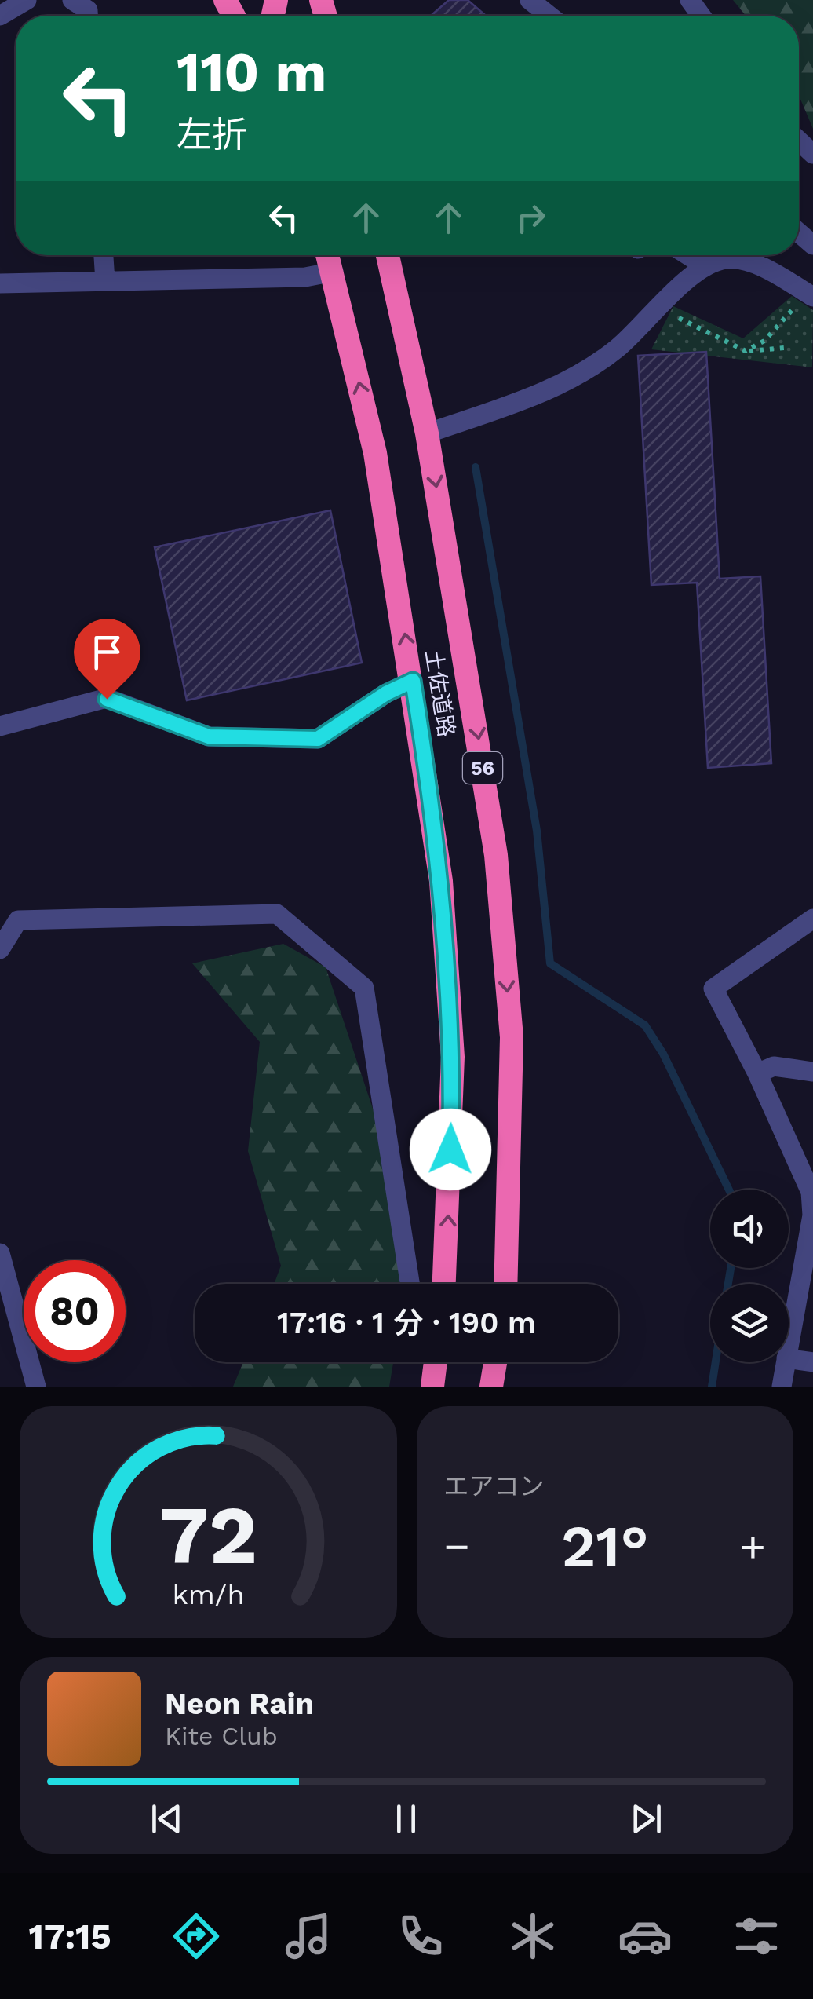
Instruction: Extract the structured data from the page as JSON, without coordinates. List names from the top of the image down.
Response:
{
  "streets": {
    "highway": ["土佐道路", "56"]
  },
  "page": {
    "turn": ["110 m", "左折"],
    "limit": "80",
    "trip": "17:16 · 1 分 · 190 m",
    "tile": "エアコン",
    "heat": ["−", "21°", "+"],
    "song": ["Neon Rain", "Kite Club"],
    "tabs": "17:15",
    "gauge": ["72", "km/h"]
  }
}
